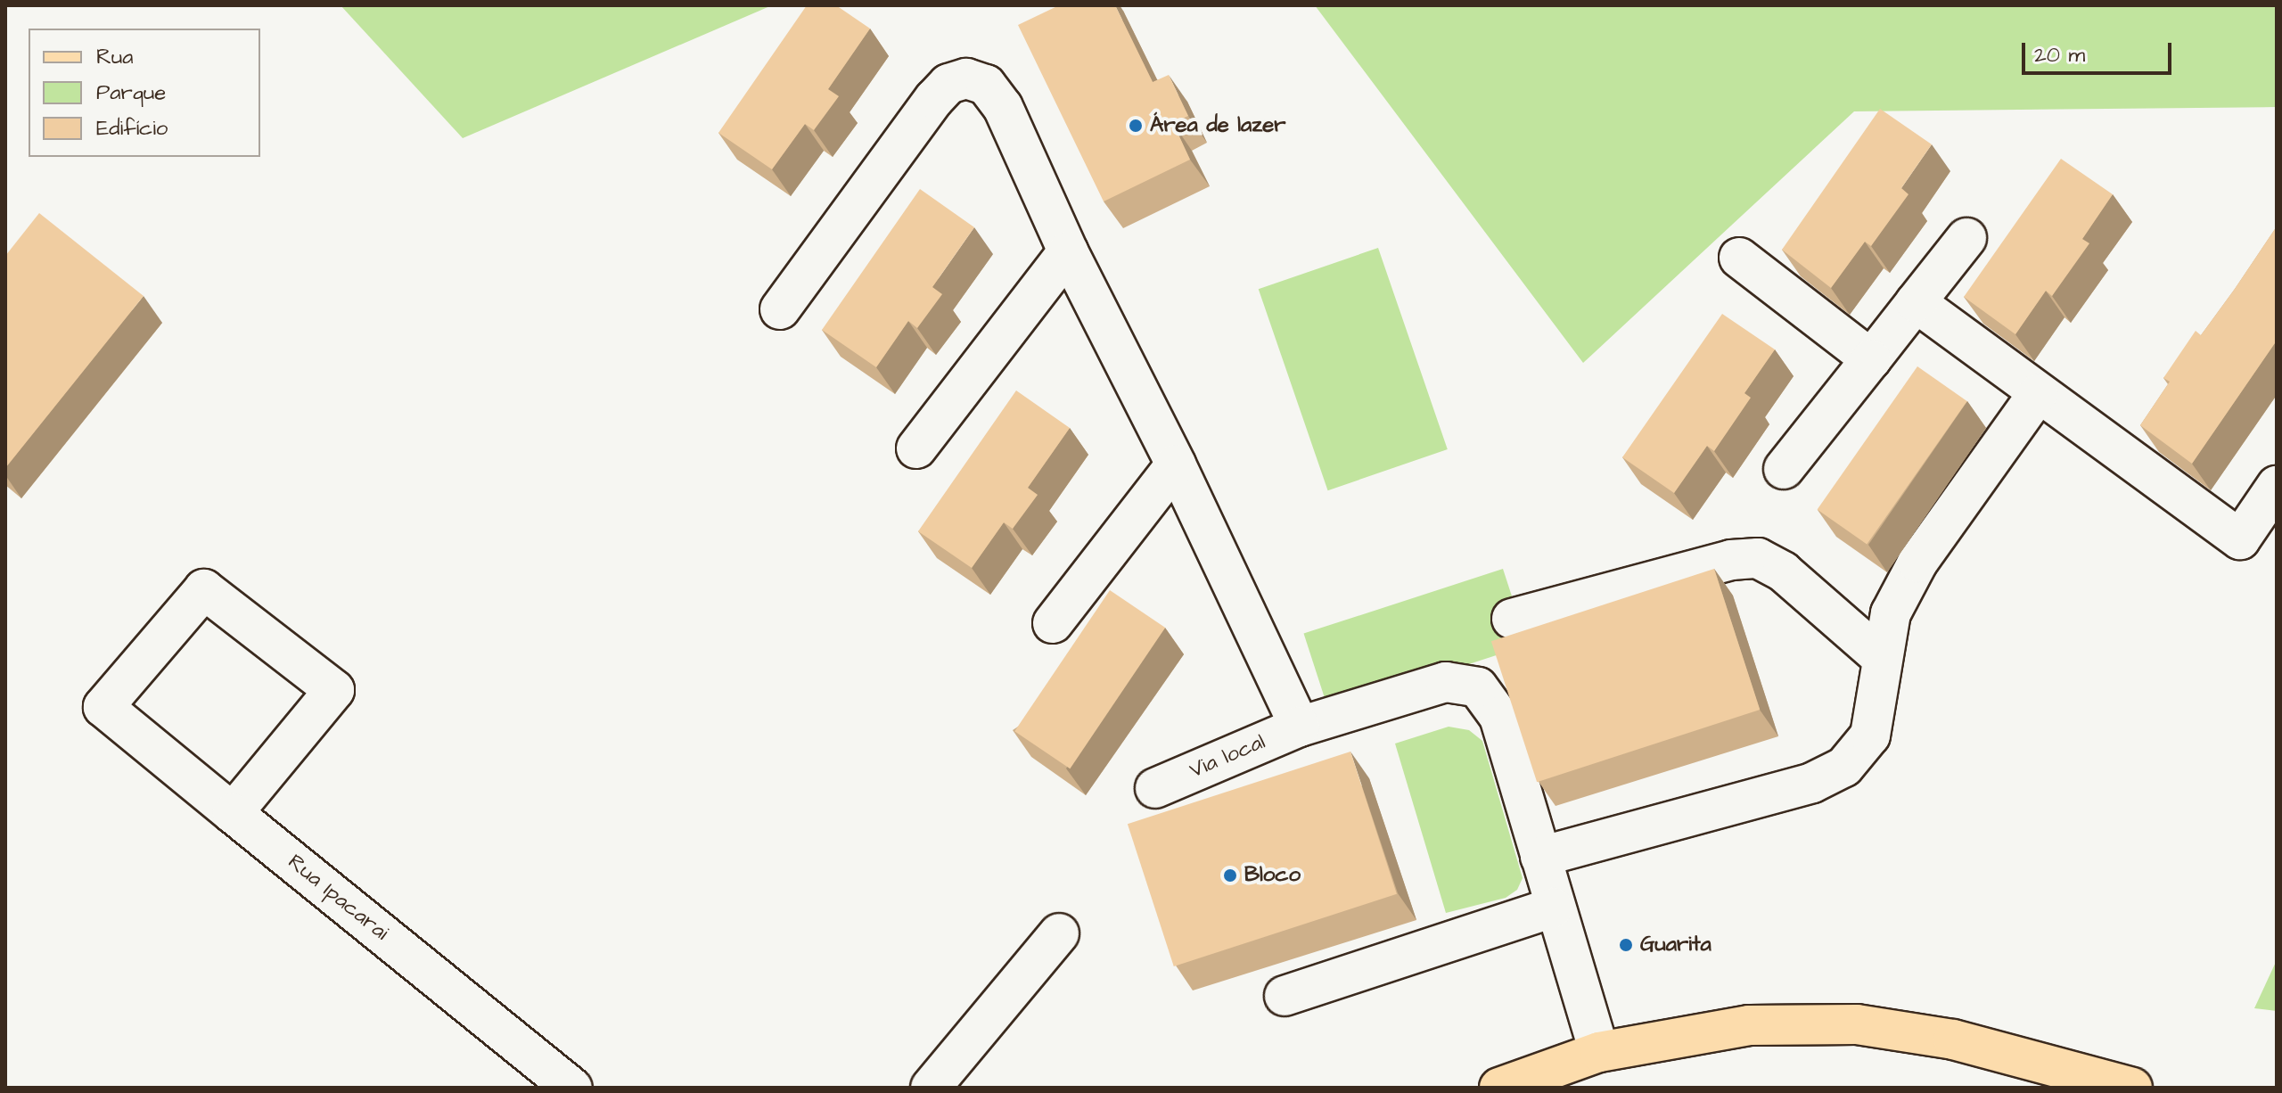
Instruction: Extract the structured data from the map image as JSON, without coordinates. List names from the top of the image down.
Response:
{
  "streets": {
    "street": ["Via local", "Rua Ipacarai"]
  },
  "places": ["Área de lazer", "Bloco", "Guarita"],
  "legend": ["Rua", "Parque", "Edifício"],
  "scale_bar": "20 m"
}
